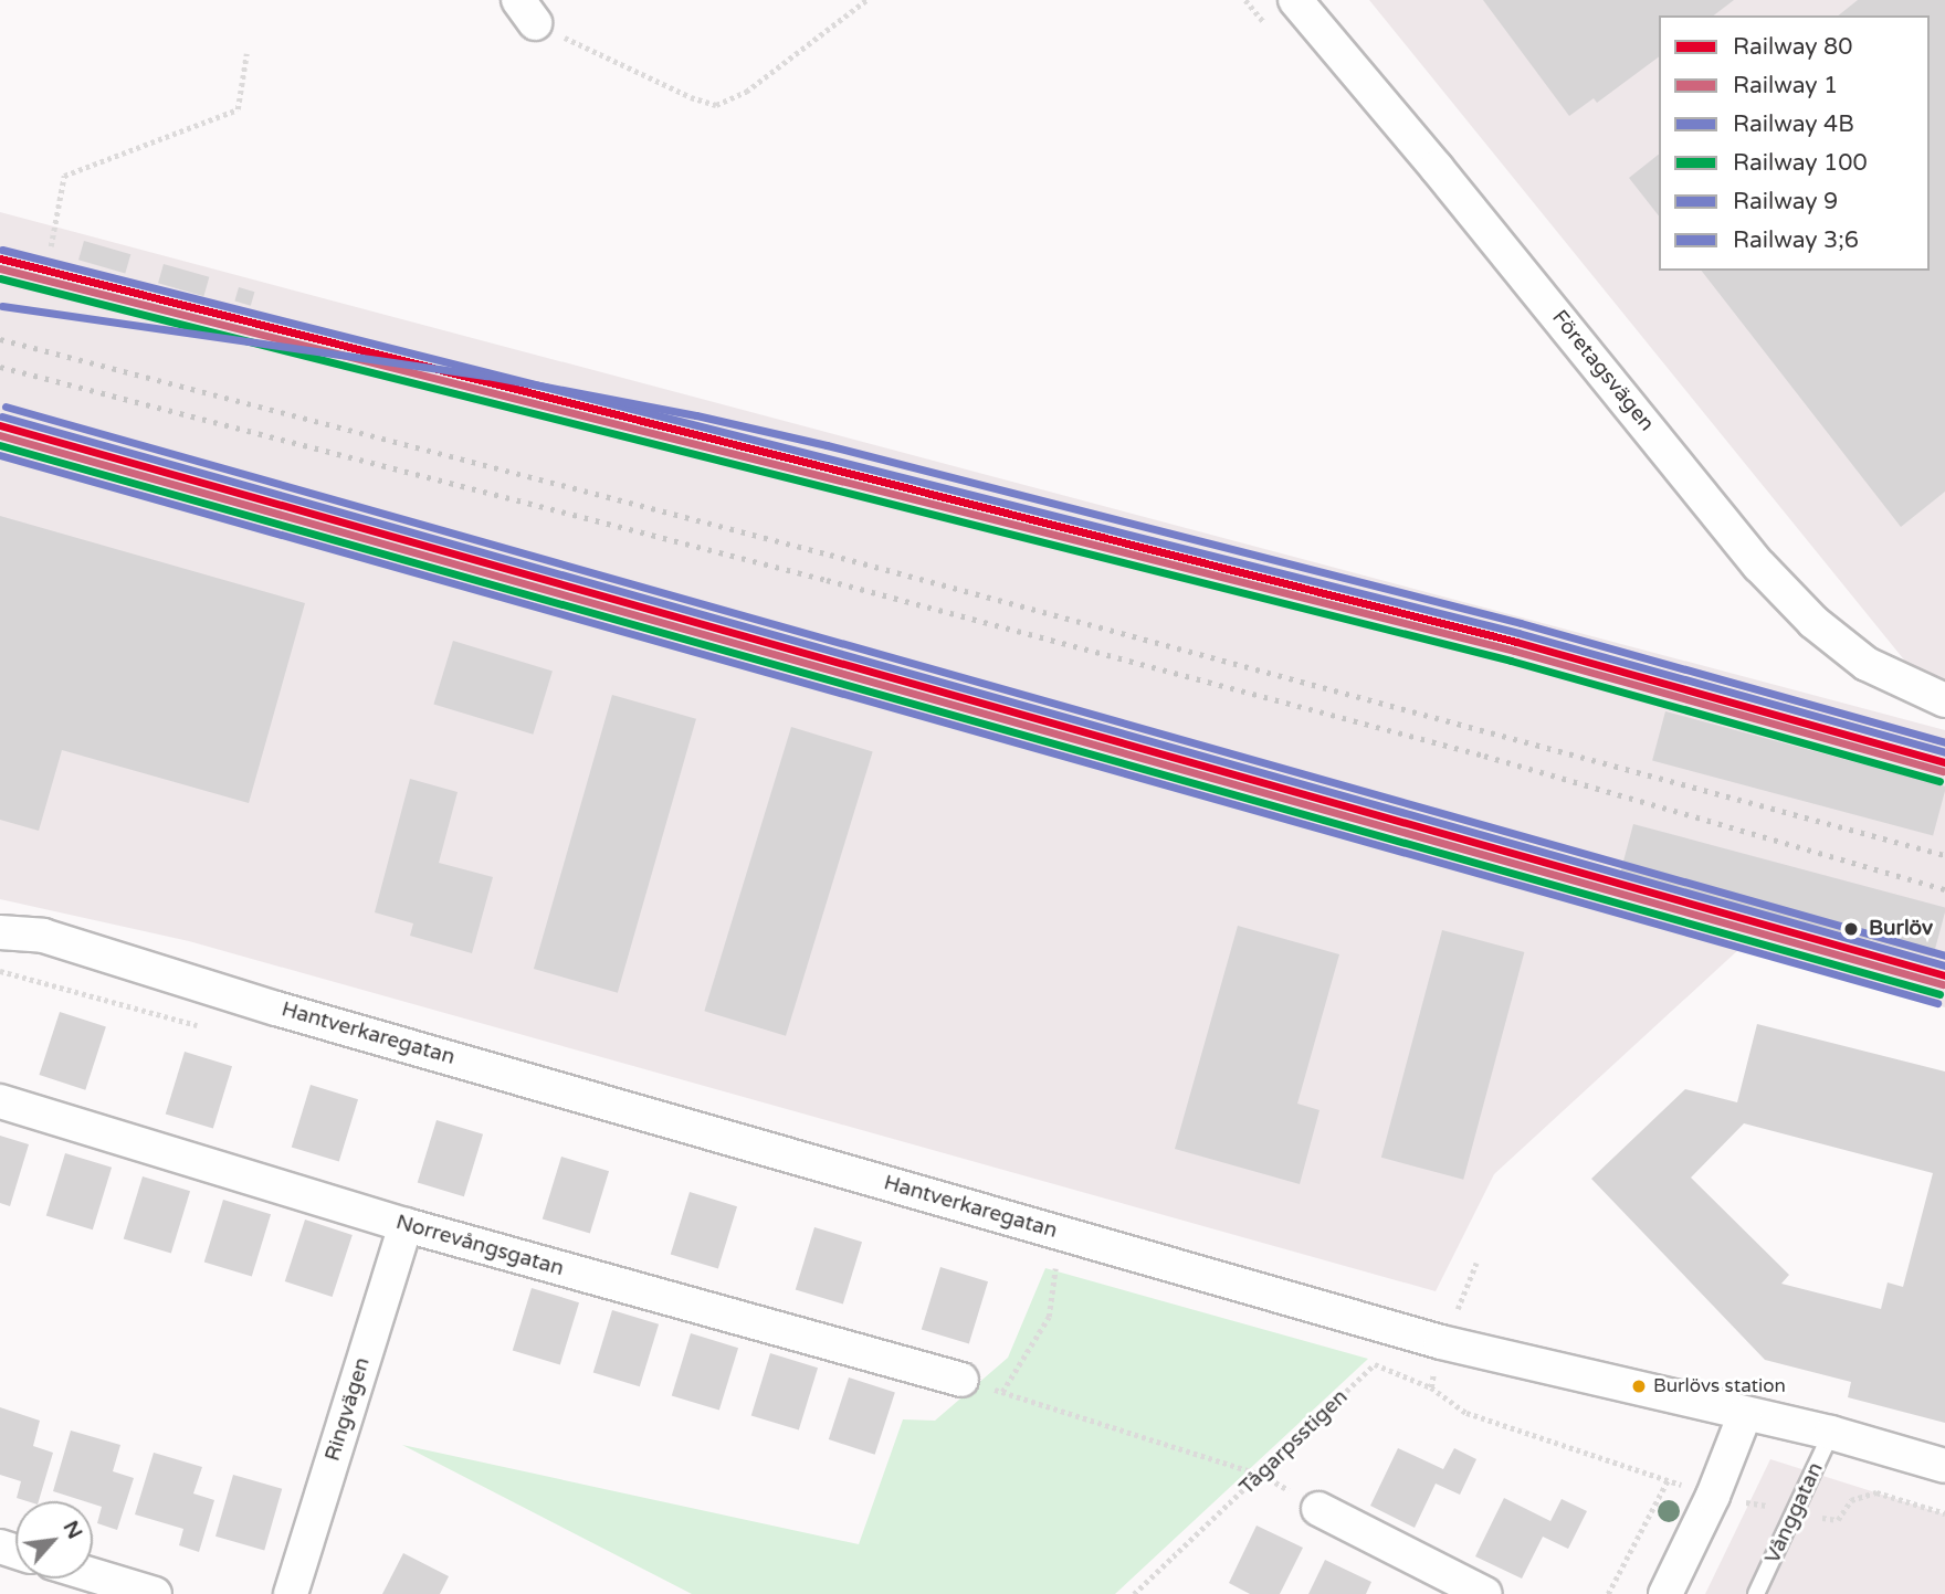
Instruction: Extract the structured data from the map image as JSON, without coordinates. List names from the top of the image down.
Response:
{
  "streets": {
    "street": [
      "Företagsvägen",
      "Hantverkaregatan",
      "Norrevångsgatan",
      "Ringvägen"
    ],
    "lane": ["Vånggatan"],
    "path": ["Tågarpsstigen"]
  },
  "crossings": [
    ["Hantverkaregatan", "Tågarpsstigen"],
    ["Hantverkaregatan", "Vånggatan"],
    ["Norrevångsgatan", "Ringvägen"]
  ],
  "places": ["Burlöv", "Burlövs station"],
  "lines": [
    "rail line 4B",
    "rail line 80",
    "rail line 1",
    "rail line 100",
    "rail line 9",
    "rail line 3;6"
  ],
  "legend": [
    "Railway 80",
    "Railway 1",
    "Railway 4B",
    "Railway 100",
    "Railway 9",
    "Railway 3;6"
  ],
  "north": "top right"
}
